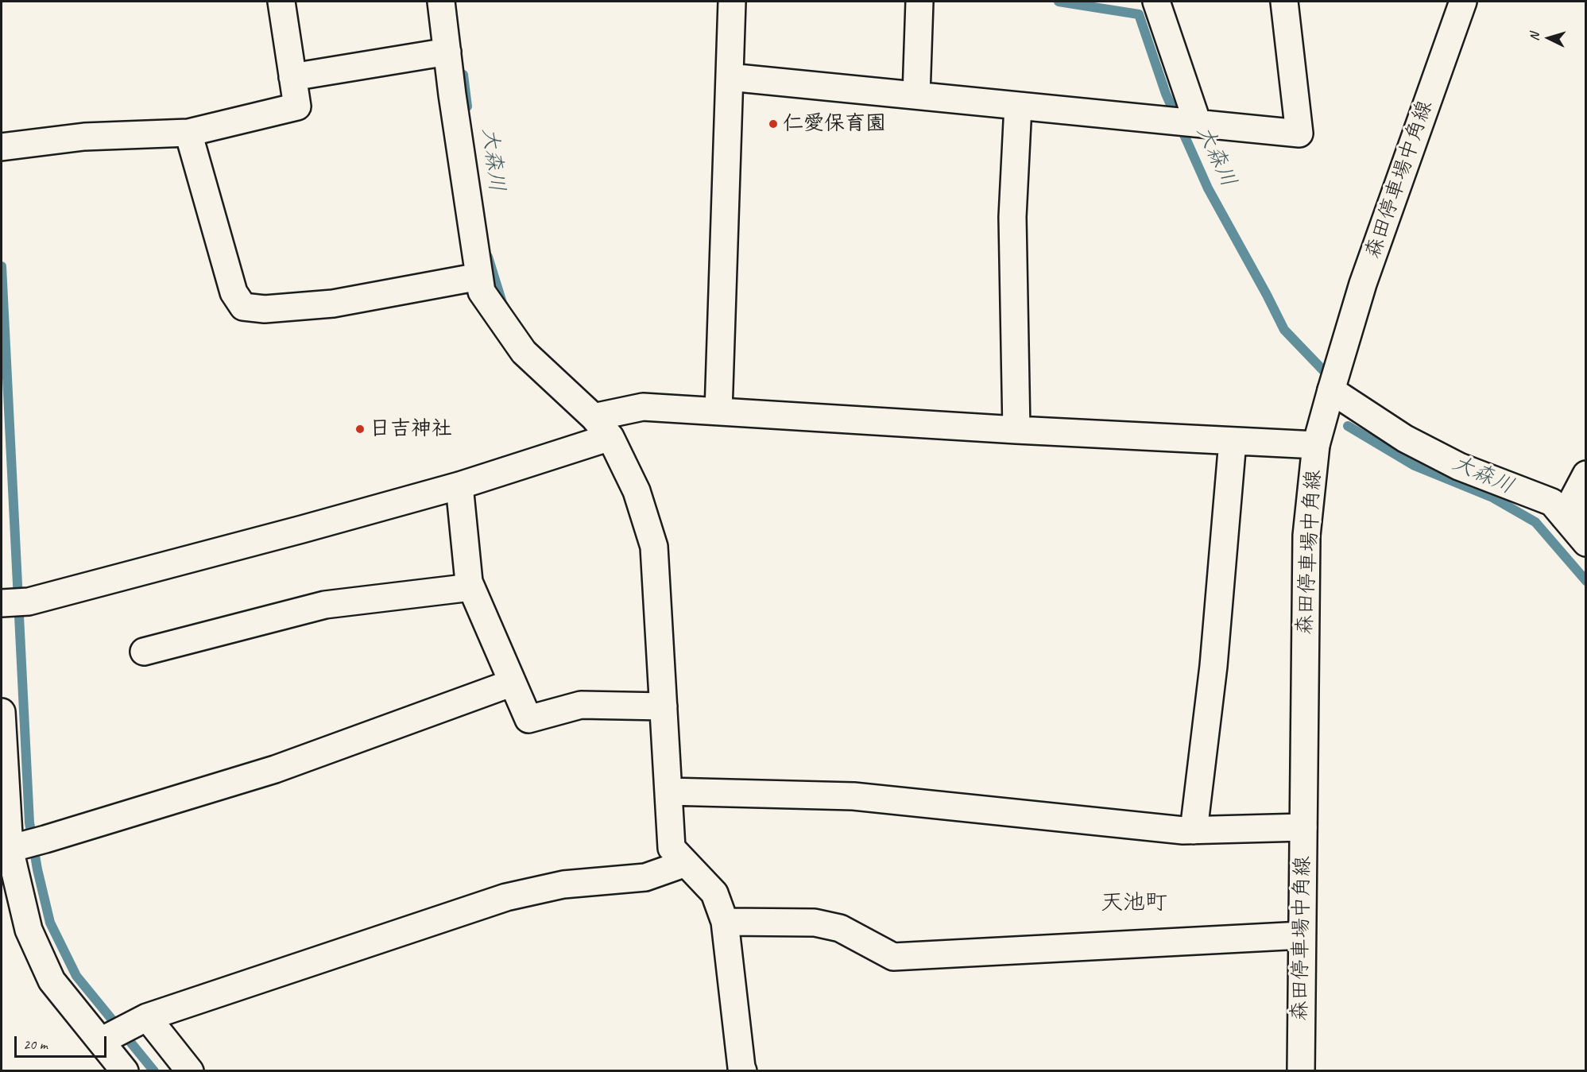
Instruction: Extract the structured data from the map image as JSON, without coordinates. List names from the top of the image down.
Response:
{
  "streets": {
    "street": ["森田停車場中角線"]
  },
  "districts": ["天池町"],
  "water": ["大森川"],
  "places": ["仁愛保育園", "日吉神社"],
  "scale_bar": "20 m",
  "north": "left"
}
